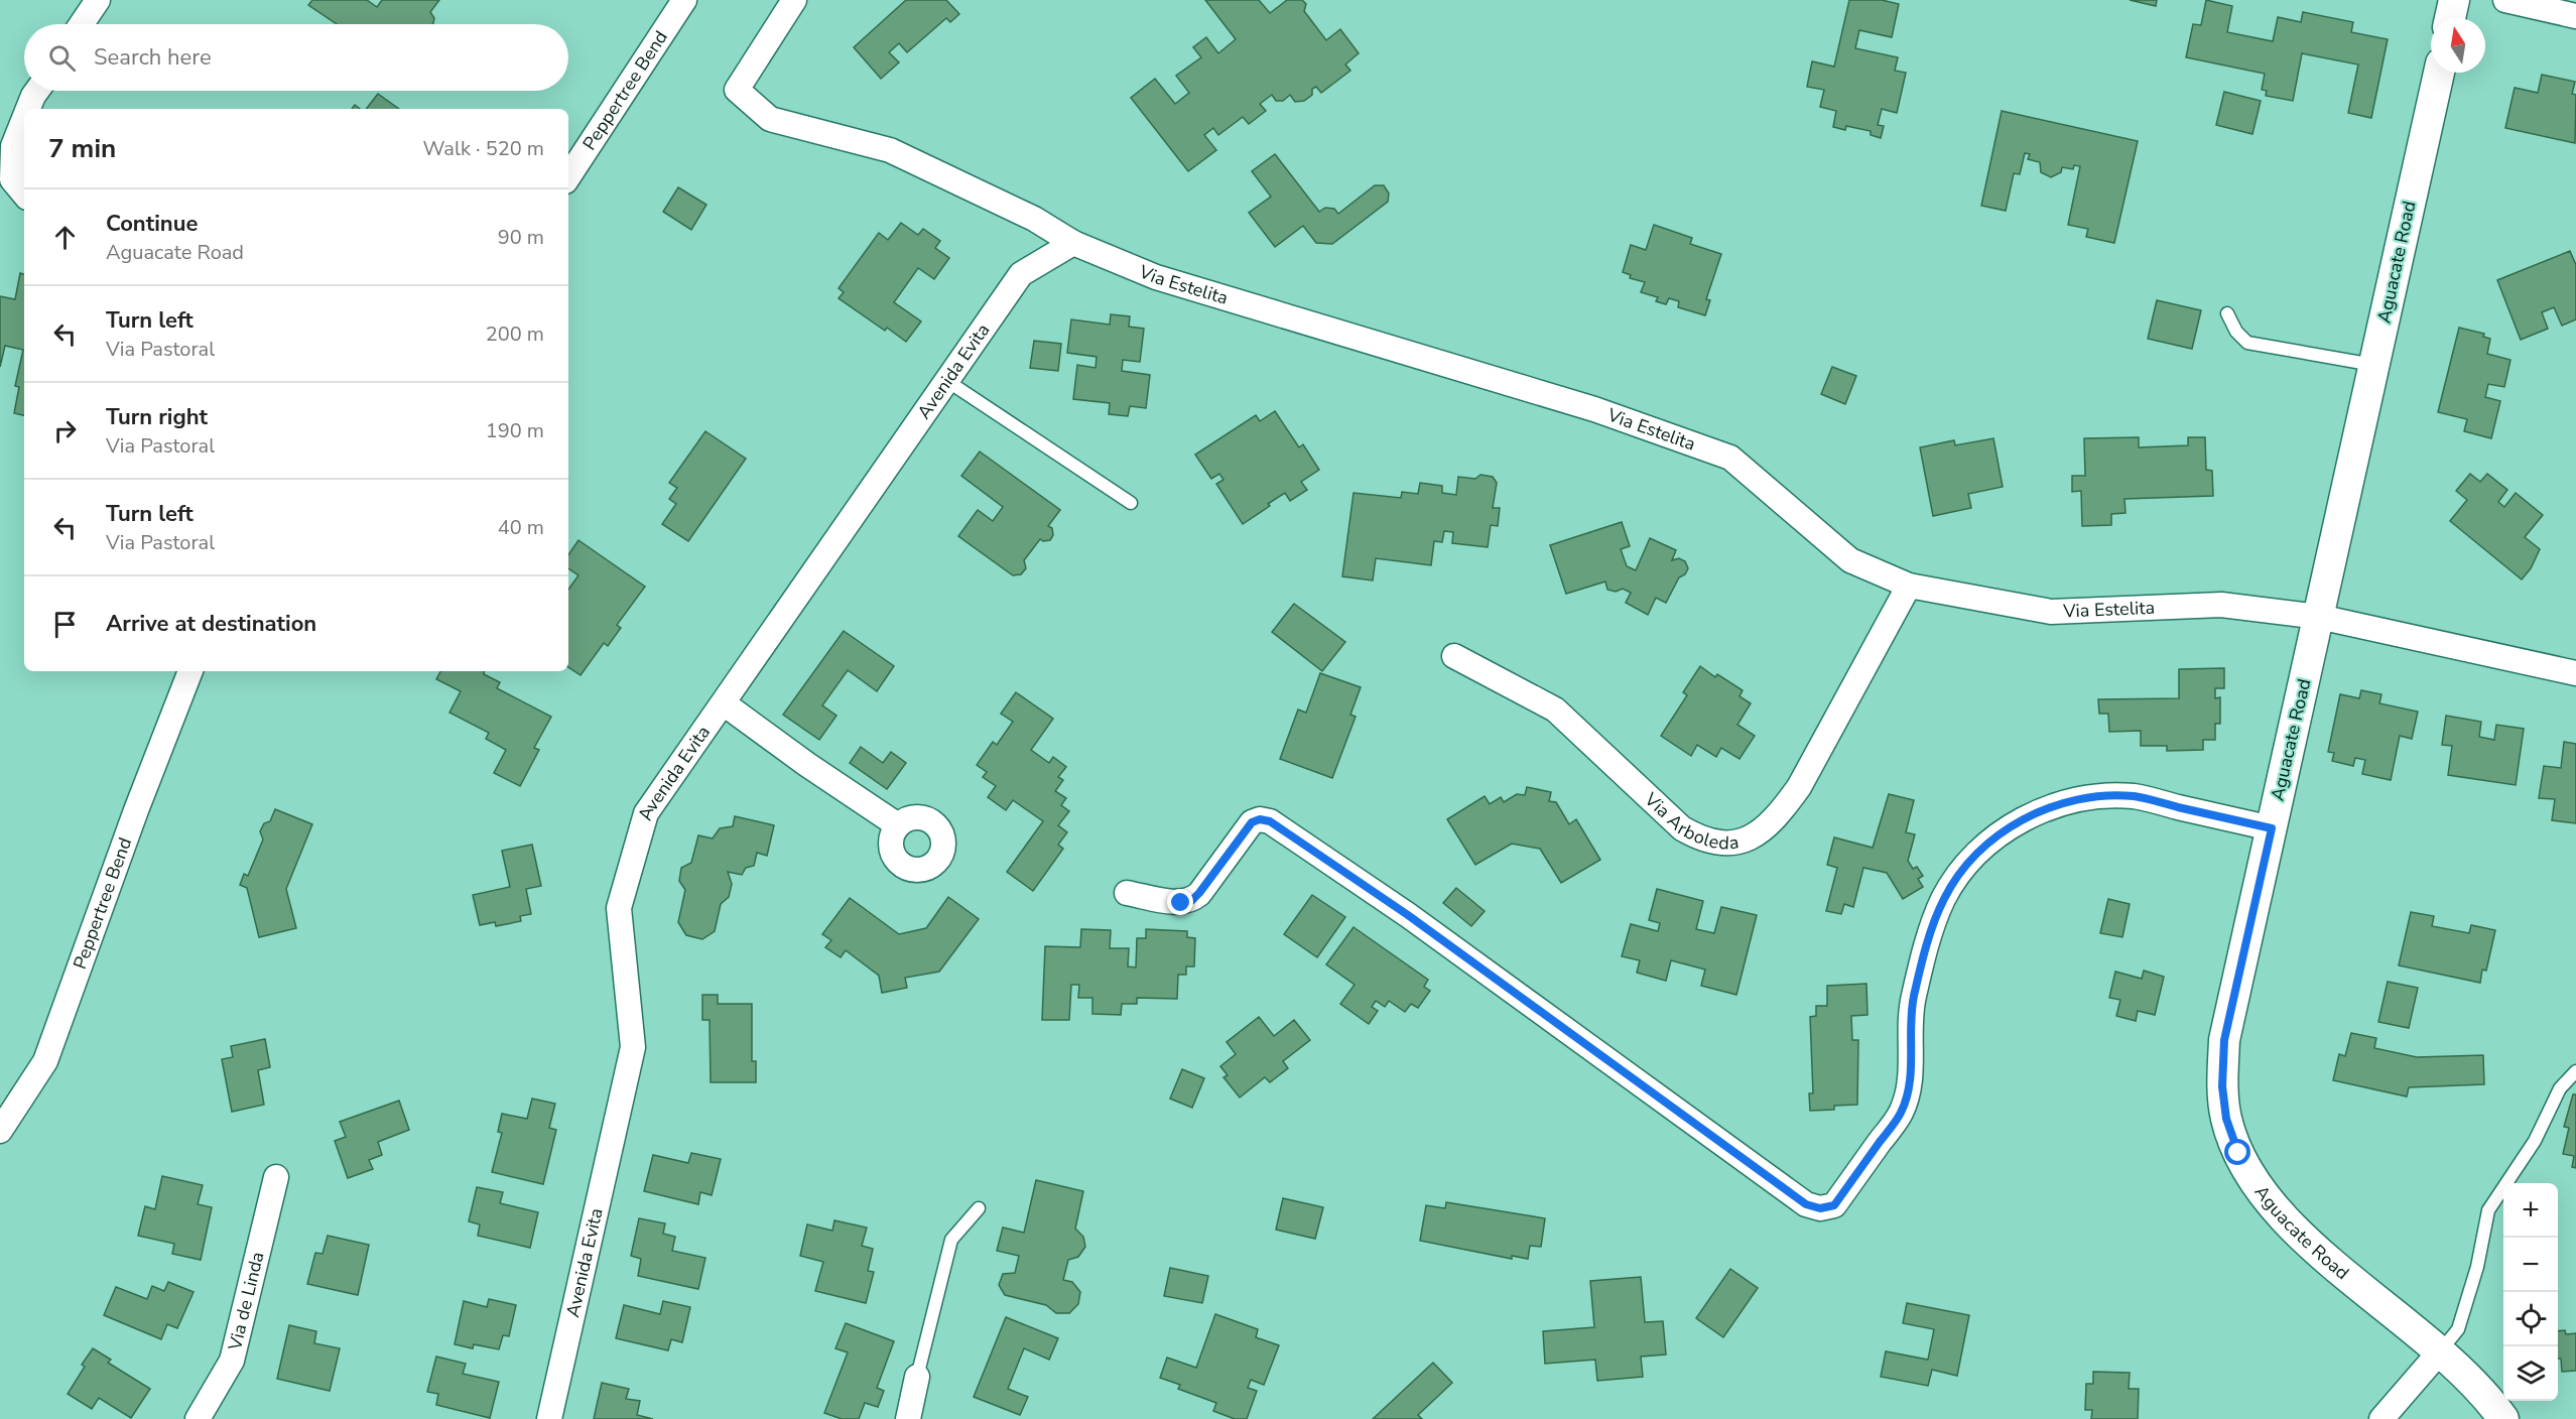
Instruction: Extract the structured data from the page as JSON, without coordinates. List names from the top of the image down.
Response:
{
  "streets": {
    "street": [
      "Peppertree Bend",
      "Aguacate Road",
      "Via Estelita",
      "Avenida Evita",
      "Via Arboleda",
      "Via de Linda"
    ]
  },
  "crossings": [
    ["Aguacate Road", "Via Estelita"],
    ["Via Estelita", "Avenida Evita"],
    ["Via Estelita", "Via Arboleda"]
  ],
  "north": "top",
  "page": {
    "search": "Search here",
    "heading": ["7 min", "Walk · 520 m"],
    "list": [
      ["Continue", "Aguacate Road", "90 m"],
      ["Turn left", "Via Pastoral", "200 m"],
      ["Turn right", "Via Pastoral", "190 m"],
      ["Turn left", "Via Pastoral", "40 m"],
      "Arrive at destination"
    ],
    "map_buttons": ["+", "−"]
  }
}
